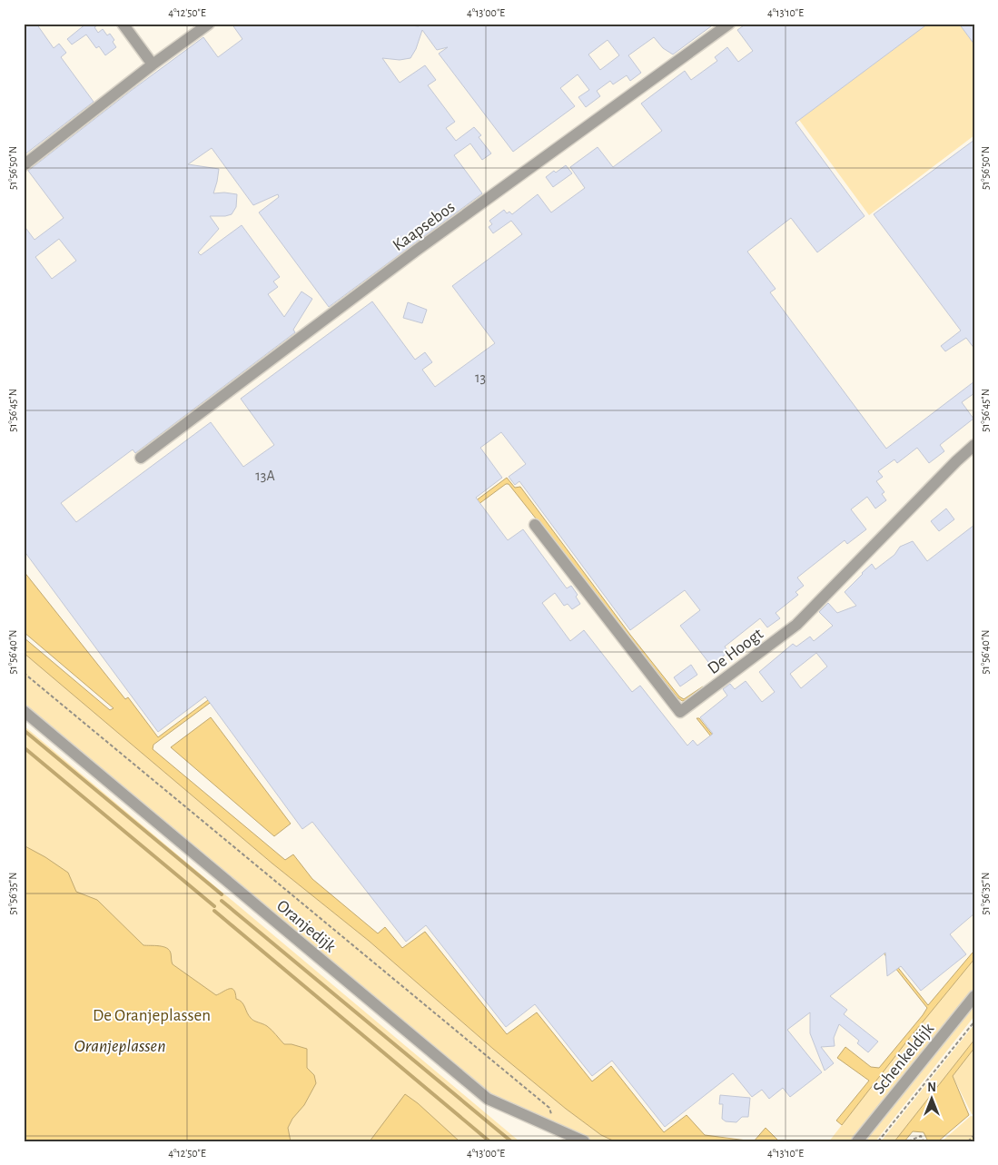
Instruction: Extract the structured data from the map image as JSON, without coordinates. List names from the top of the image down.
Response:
{
  "streets": {
    "street": [
      "Kaapsebos",
      "De Hoogt",
      "Oranjedijk",
      "Schenkeldijk"
    ]
  },
  "water": ["Oranjeplassen"],
  "parks": ["De Oranjeplassen"],
  "house_numbers": ["13", "13A"],
  "north": "top",
  "coordinates": [
    "4°12'50\"E",
    "4°13'00\"E",
    "4°13'10\"E",
    "51°56'50\"N",
    "51°56'45\"N",
    "51°56'40\"N",
    "51°56'35\"N"
  ]
}
